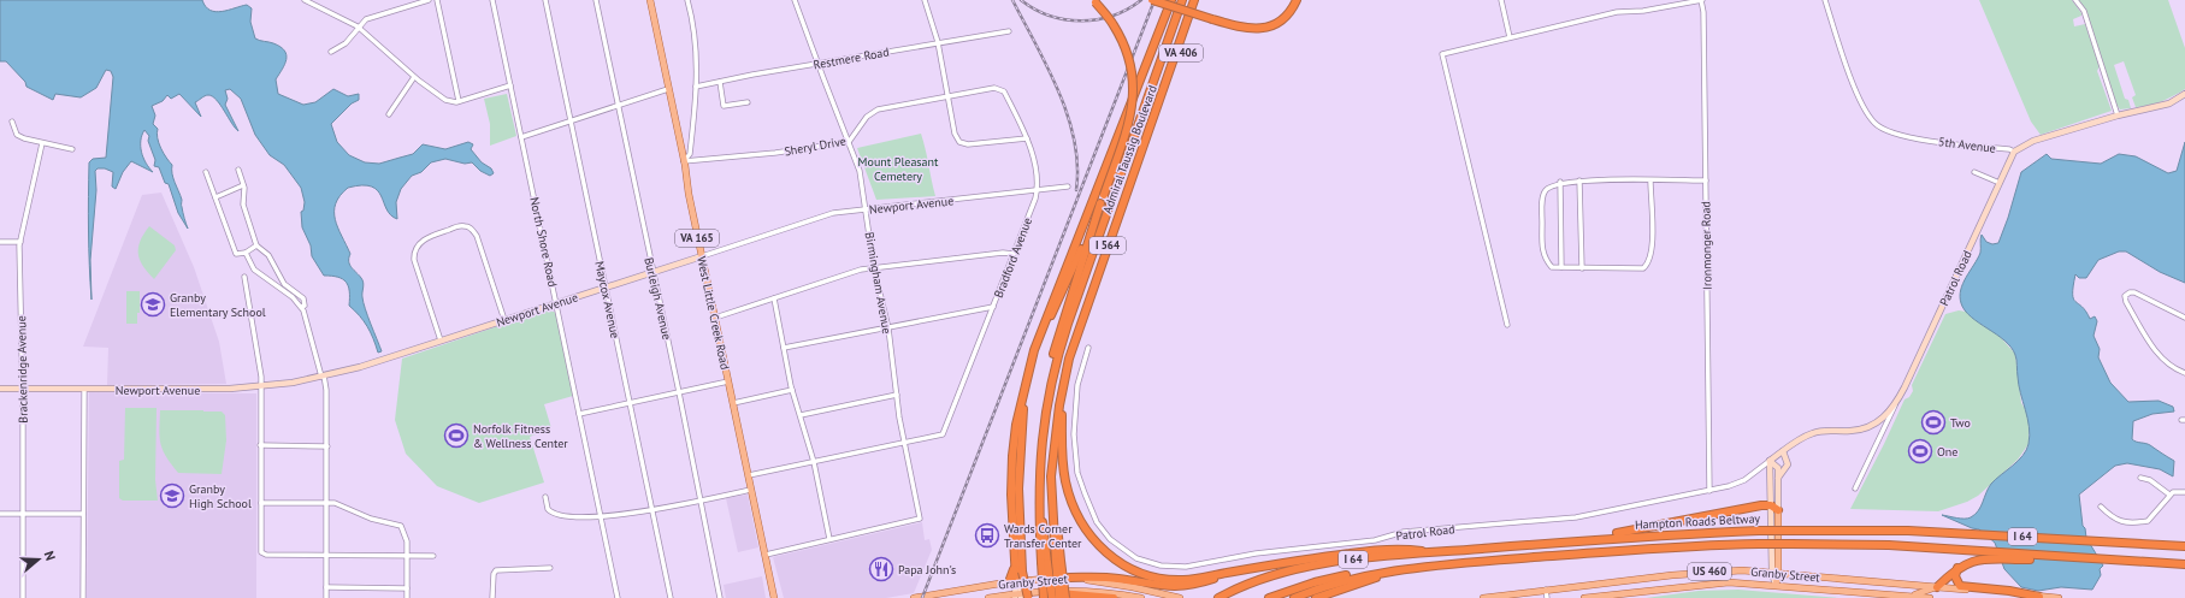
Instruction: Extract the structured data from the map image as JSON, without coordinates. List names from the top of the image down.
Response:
{
  "streets": {
    "highway": [
      "VA 406",
      "Admiral Taussig Boulevard",
      "I 564",
      "Hampton Roads Beltway",
      "I 64"
    ],
    "main road": [
      "VA 165",
      "West Little Creek Road",
      "US 460",
      "Granby Street"
    ],
    "street": [
      "Restmere Road",
      "5th Avenue",
      "Sheryl Drive",
      "Newport Avenue",
      "North Shore Road",
      "Ironmonger Road",
      "Bradford Avenue",
      "Patrol Road",
      "Birmingham Avenue",
      "Burleigh Avenue",
      "Maycox Avenue",
      "Brackenridge Avenue"
    ]
  },
  "crossings": [
    ["VA 406", "Admiral Taussig Boulevard"],
    ["Restmere Road", "Birmingham Avenue"],
    ["5th Avenue", "Patrol Road"],
    ["Sheryl Drive", "Bradford Avenue"],
    ["Sheryl Drive", "Birmingham Avenue"],
    ["Sheryl Drive", "West Little Creek Road"],
    ["Newport Avenue", "North Shore Road"],
    ["Newport Avenue", "Bradford Avenue"],
    ["Newport Avenue", "Birmingham Avenue"],
    ["Newport Avenue", "Burleigh Avenue"],
    ["Newport Avenue", "Maycox Avenue"],
    ["Newport Avenue", "West Little Creek Road"],
    ["Newport Avenue", "Brackenridge Avenue"],
    ["Ironmonger Road", "Patrol Road"],
    ["Bradford Avenue", "Birmingham Avenue"],
    ["Hampton Roads Beltway", "I 64"]
  ],
  "parks": ["Mount Pleasant Cemetery"],
  "places": {
    "school or university": ["Granby Elementary School", "Granby High School"],
    "sports": ["Two", "Norfolk Fitness & Wellness Center", "One"],
    "bus stop": ["Wards Corner Transfer Center"],
    "restaurant": ["Papa John's"]
  },
  "north": "right"
}
